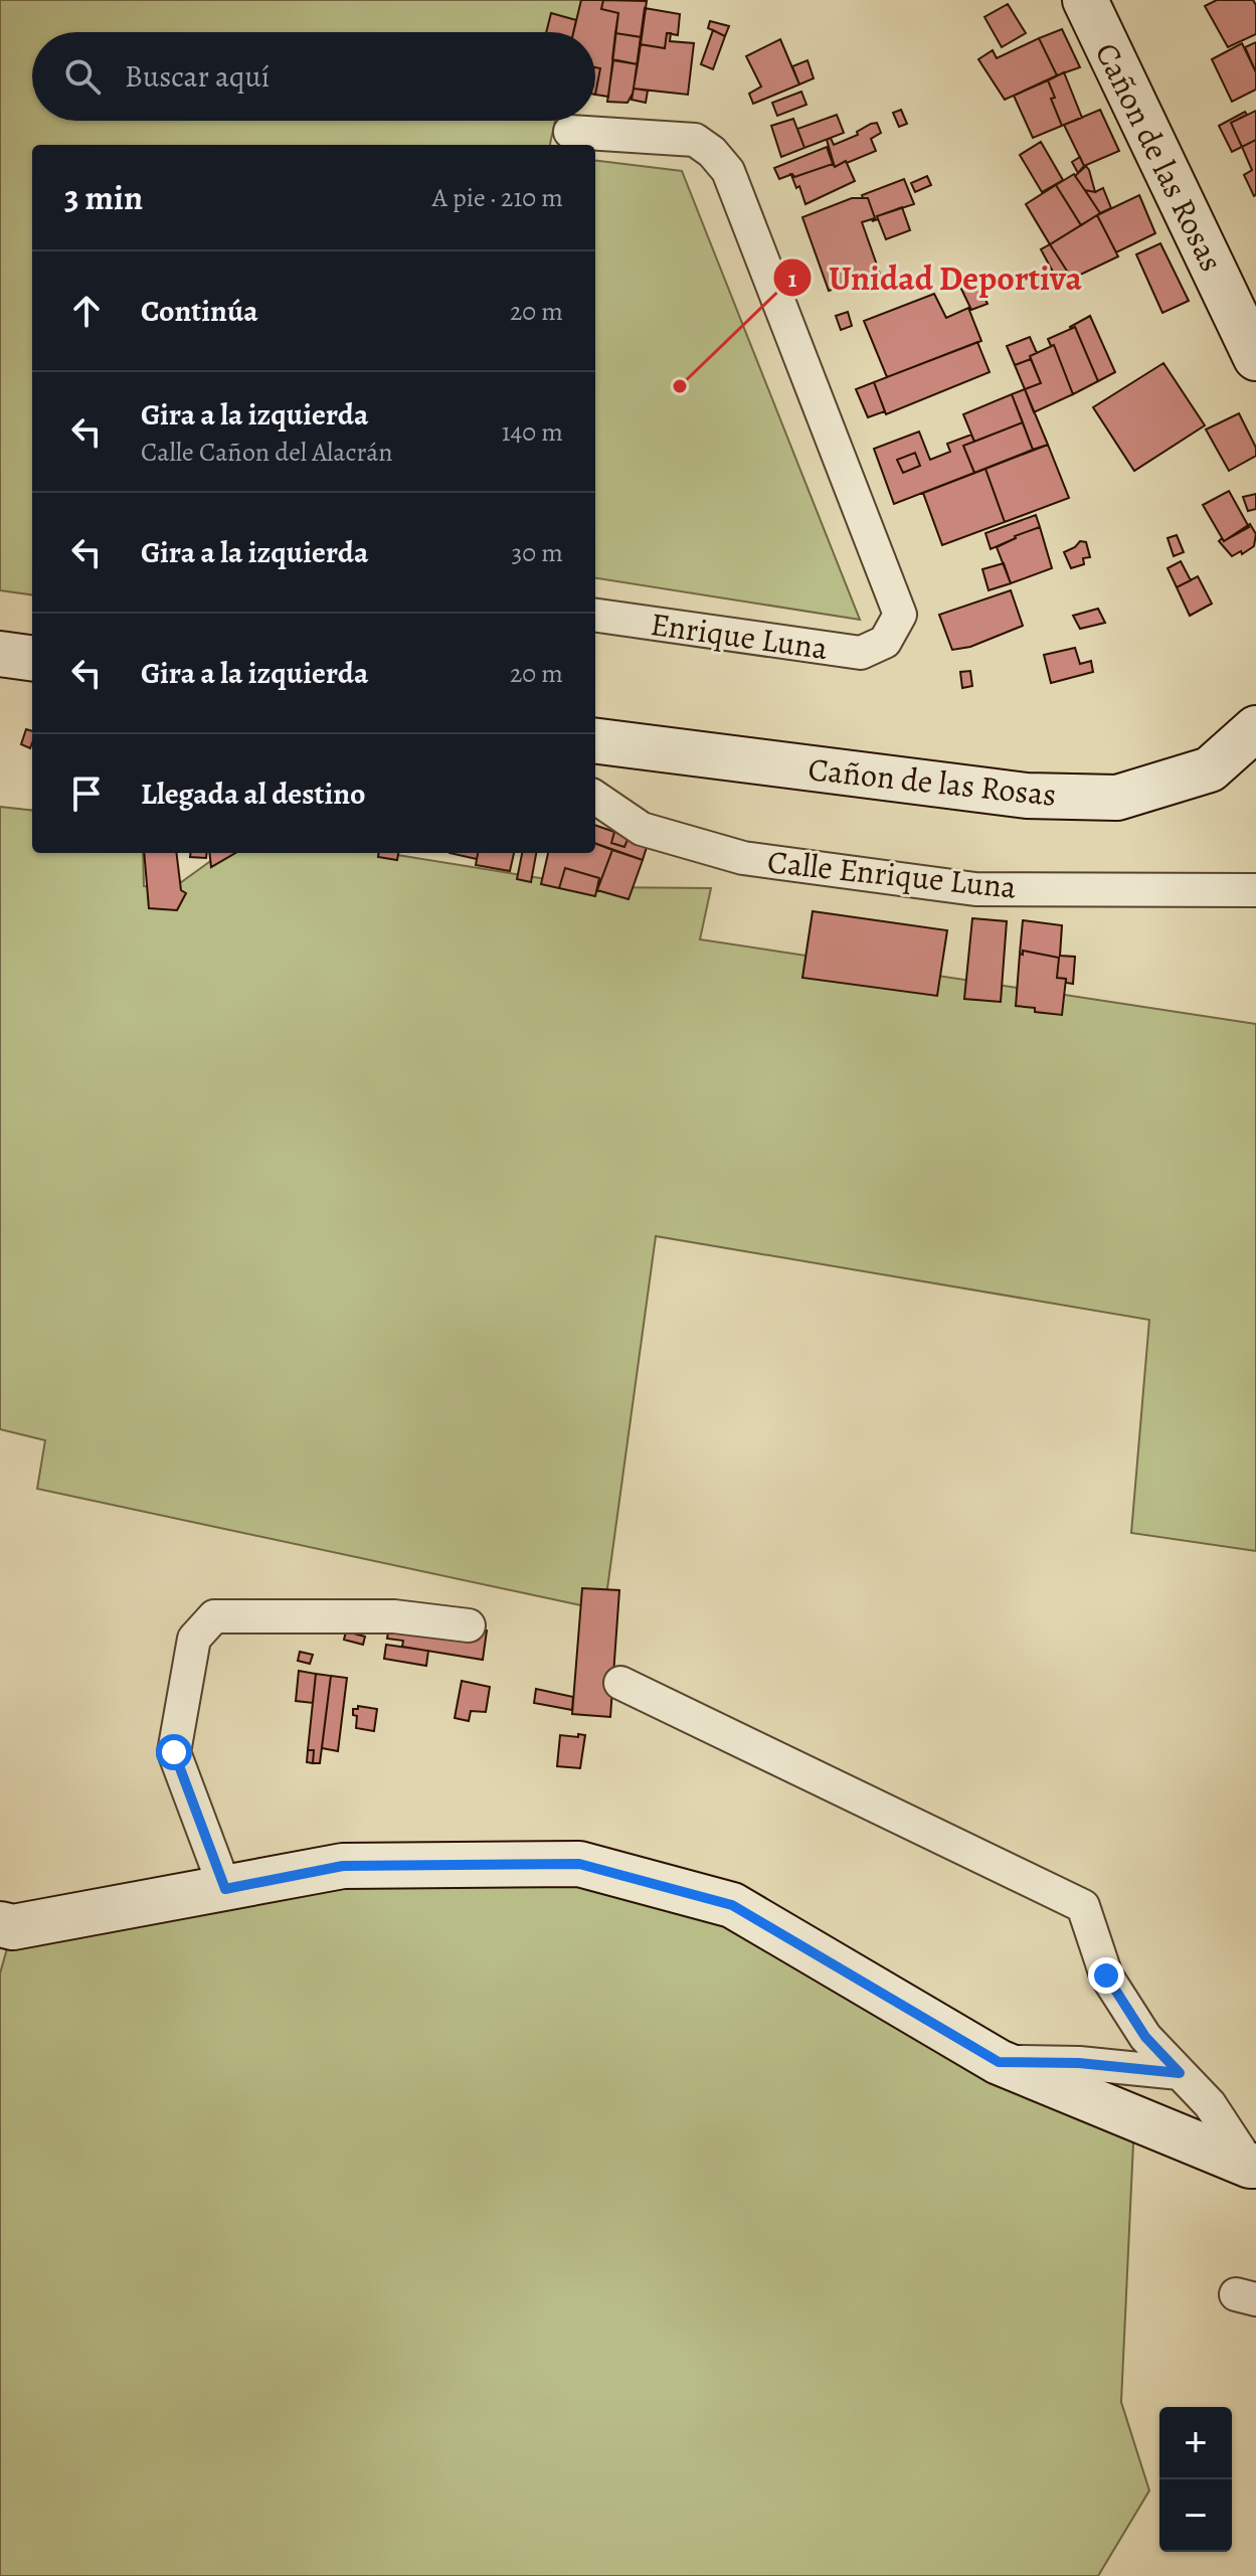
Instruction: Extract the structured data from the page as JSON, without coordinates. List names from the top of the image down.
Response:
{
  "streets": {
    "main road": ["Cañon de las Rosas"],
    "street": ["Enrique Luna", "Calle Enrique Luna"]
  },
  "places": ["Unidad Deportiva"],
  "page": {
    "search": "Buscar aquí",
    "heading": ["3 min", "A pie · 210 m"],
    "list": [
      ["Continúa", "20 m"],
      ["Gira a la izquierda", "Calle Cañon del Alacrán", "140 m"],
      ["Gira a la izquierda", "30 m"],
      ["Gira a la izquierda", "20 m"],
      "Llegada al destino"
    ],
    "map_buttons": ["+", "−"]
  }
}
